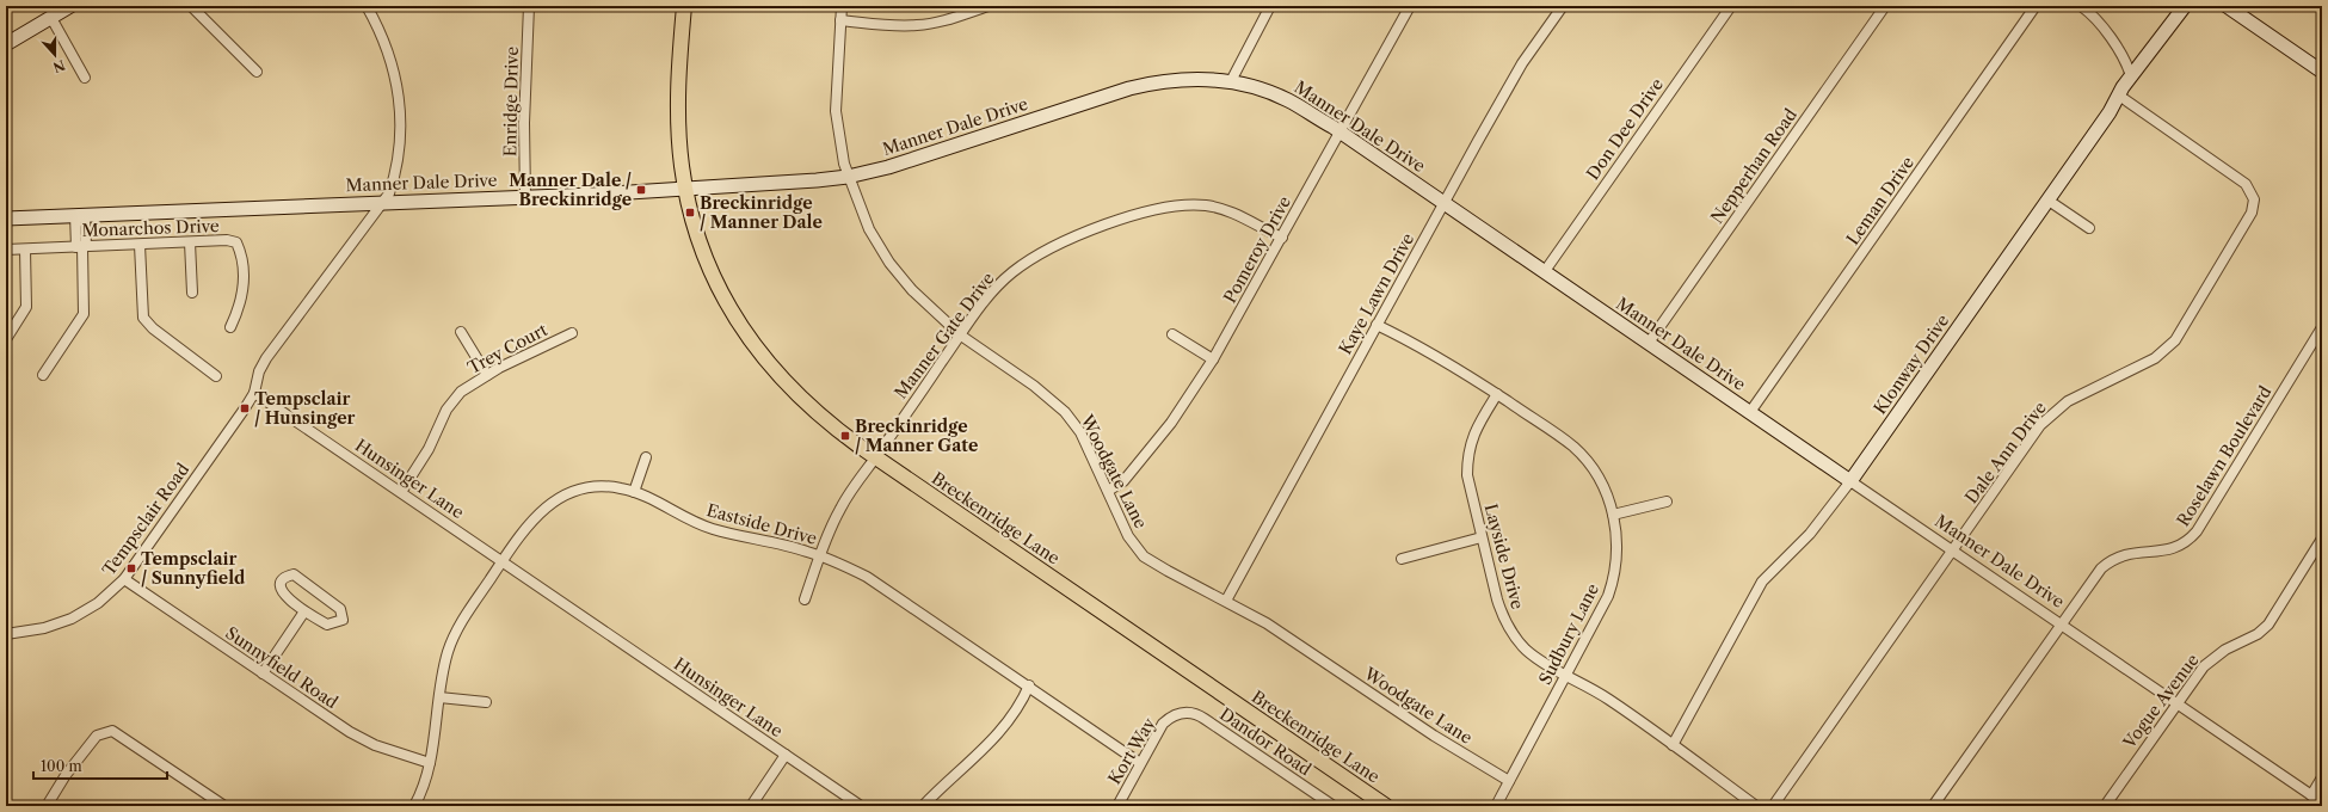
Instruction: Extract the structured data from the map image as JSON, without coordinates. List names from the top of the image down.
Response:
{
  "streets": {
    "main road": ["Breckenridge Lane"],
    "street": [
      "Enridge Drive",
      "Manner Dale Drive",
      "Don Dee Drive",
      "Nepperhan Road",
      "Leman Drive",
      "Monarchos Drive",
      "Pomeroy Drive",
      "Kaye Lawn Drive",
      "Manner Gate Drive",
      "Trey Court",
      "Klonway Drive",
      "Dale Ann Drive",
      "Roselawn Boulevard",
      "Woodgate Lane",
      "Hunsinger Lane",
      "Tempsclair Road",
      "Eastside Drive",
      "Layside Drive",
      "Sudbury Lane",
      "Sunnyfield Road",
      "Vogue Avenue",
      "Dandor Road",
      "Kort Way"
    ]
  },
  "crossings": [
    ["Enridge Drive", "Manner Dale Drive"],
    ["Manner Dale Drive", "Don Dee Drive"],
    ["Manner Dale Drive", "Nepperhan Road"],
    ["Manner Dale Drive", "Leman Drive"],
    ["Manner Dale Drive", "Pomeroy Drive"],
    ["Manner Dale Drive", "Kaye Lawn Drive"],
    ["Manner Dale Drive", "Klonway Drive"],
    ["Manner Dale Drive", "Dale Ann Drive"],
    ["Manner Dale Drive", "Roselawn Boulevard"],
    ["Manner Dale Drive", "Woodgate Lane"],
    ["Manner Dale Drive", "Breckenridge Lane"],
    ["Manner Dale Drive", "Vogue Avenue"],
    ["Pomeroy Drive", "Manner Gate Drive"],
    ["Pomeroy Drive", "Woodgate Lane"],
    ["Kaye Lawn Drive", "Woodgate Lane"],
    ["Kaye Lawn Drive", "Sudbury Lane"],
    ["Manner Gate Drive", "Woodgate Lane"],
    ["Manner Gate Drive", "Breckenridge Lane"],
    ["Manner Gate Drive", "Eastside Drive"],
    ["Trey Court", "Hunsinger Lane"],
    ["Klonway Drive", "Dale Ann Drive"],
    ["Klonway Drive", "Layside Drive"],
    ["Woodgate Lane", "Sudbury Lane"],
    ["Hunsinger Lane", "Tempsclair Road"],
    ["Hunsinger Lane", "Eastside Drive"],
    ["Tempsclair Road", "Sunnyfield Road"],
    ["Eastside Drive", "Sunnyfield Road"],
    ["Eastside Drive", "Kort Way"],
    ["Layside Drive", "Sudbury Lane"],
    ["Dandor Road", "Kort Way"]
  ],
  "places": {
    "transit": [
      "Manner Dale / Breckinridge",
      "Breckinridge / Manner Dale",
      "Tempsclair / Hunsinger",
      "Breckinridge / Manner Gate",
      "Tempsclair / Sunnyfield"
    ]
  },
  "scale_bar": "100 m",
  "north": "bottom"
}
